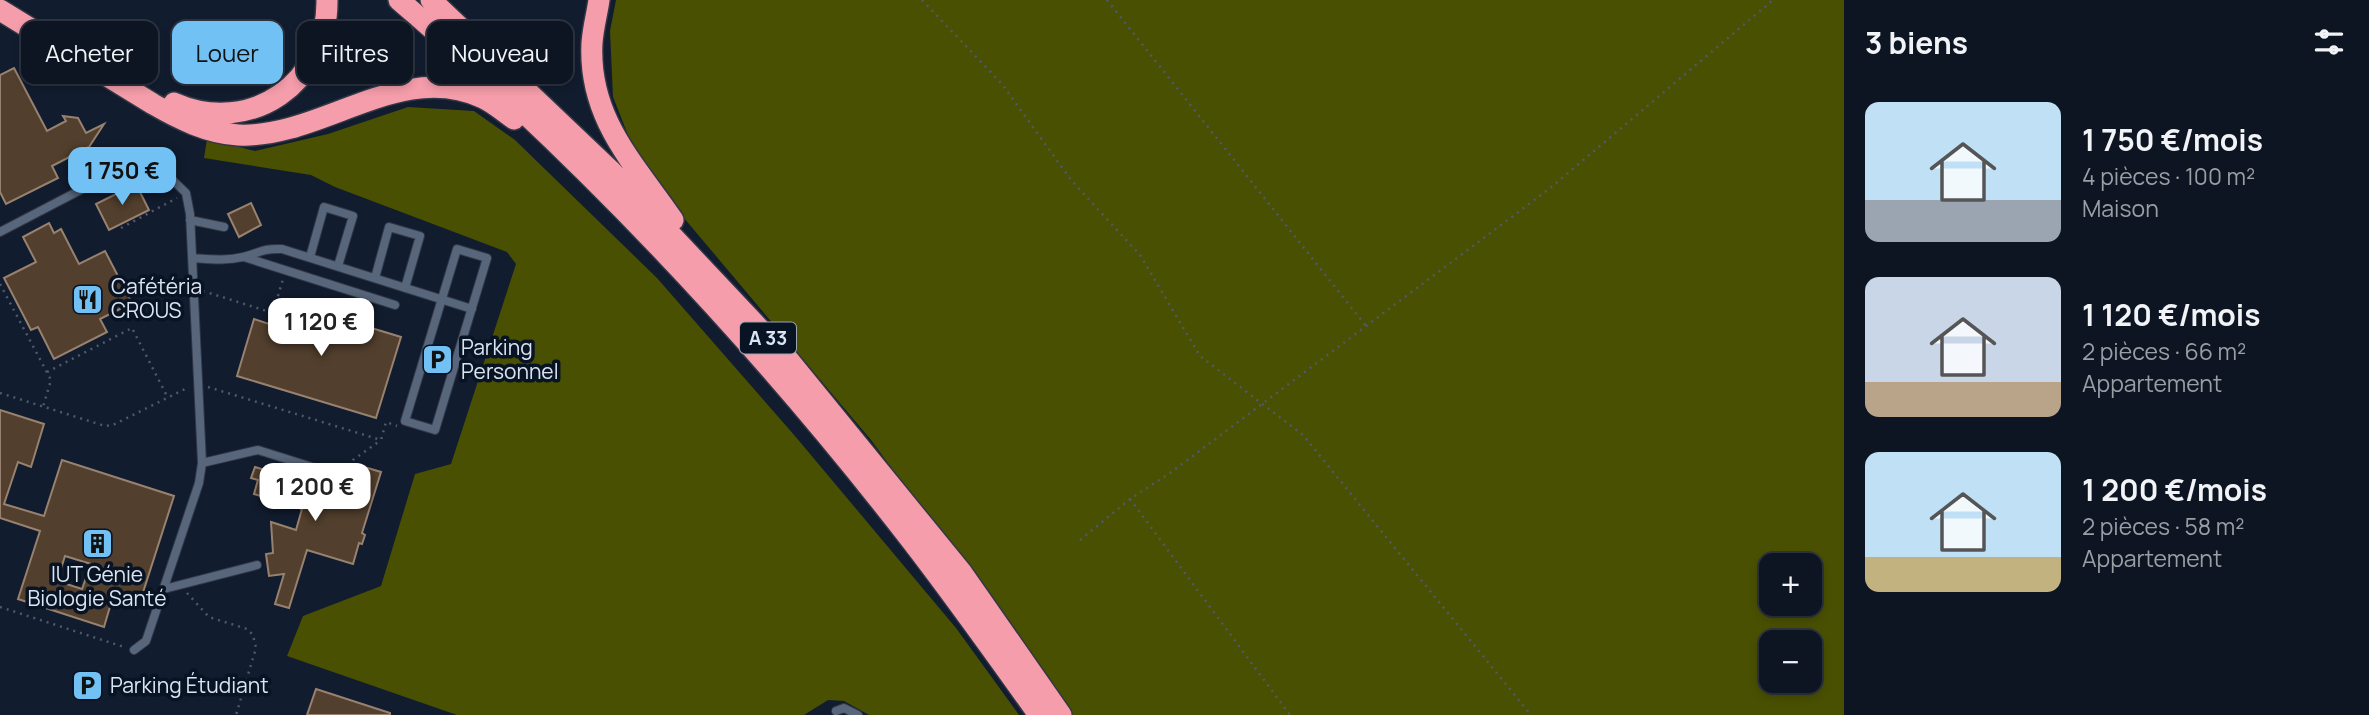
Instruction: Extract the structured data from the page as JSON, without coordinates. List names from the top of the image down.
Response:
{
  "streets": {
    "highway": ["A 33"]
  },
  "places": {
    "restaurant": ["Cafétéria CROUS"],
    "parking": ["Parking Personnel", "Parking Étudiant"],
    "building": ["IUT Génie Biologie Santé"]
  },
  "page": {
    "heading": "3 biens",
    "chip": [
      "Acheter",
      "Louer",
      "Filtres",
      "Nouveau"
    ],
    "list": [
      {
        "name": "1 750 €/mois",
        "note": "4 pièces · 100 m² · Maison"
      },
      {
        "name": "1 120 €/mois",
        "note": "2 pièces · 66 m² · Appartement"
      },
      {
        "name": "1 200 €/mois",
        "note": "2 pièces · 58 m² · Appartement"
      }
    ],
    "price": ["1 750 €", "1 120 €", "1 200 €"],
    "map_buttons": ["+", "−"]
  }
}
